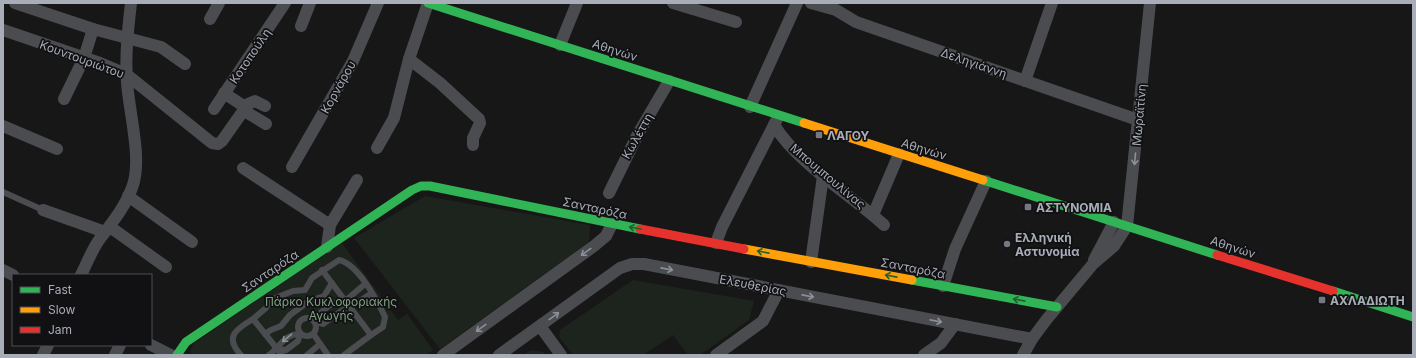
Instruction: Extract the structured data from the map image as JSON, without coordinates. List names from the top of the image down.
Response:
{
  "streets": {
    "main road": ["Αθηνών", "Σανταρόζα"],
    "street": [
      "Κοτοπούλη",
      "Κουντουριώτου",
      "Δεληγιάννη",
      "Κορνάρου",
      "Μωραϊτίνη",
      "Κωλέττη",
      "Μπουμπουλίνας",
      "Ελευθερίας"
    ]
  },
  "crossings": [
    ["Αθηνών", "Μωραϊτίνη"],
    ["Αθηνών", "Κωλέττη"],
    ["Αθηνών", "Μπουμπουλίνας"],
    ["Δεληγιάννη", "Μωραϊτίνη"]
  ],
  "one_way": ["Μωραϊτίνη", "Σανταρόζα", "Ελευθερίας"],
  "parks": ["Πάρκο Κυκλοφοριακής Αγωγής"],
  "places": {
    "transit": ["ΛΑΓΟΥ", "ΑΣΤΥΝΟΜΙΑ", "ΑΧΛΑΔΙΩΤΗ"],
    "other": ["Ελληνική Αστυνομία"]
  },
  "legend": ["Fast", "Slow", "Jam"]
}
